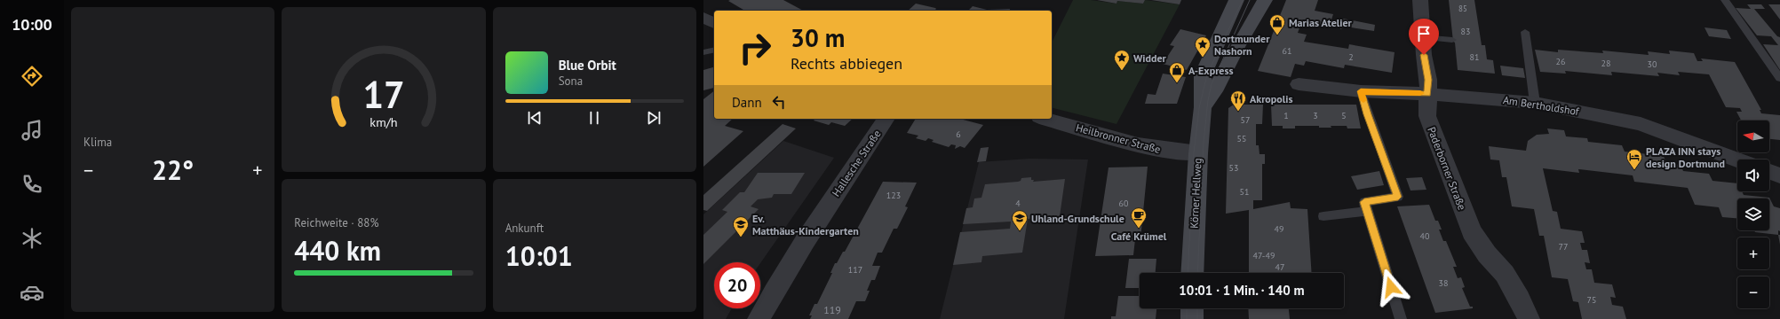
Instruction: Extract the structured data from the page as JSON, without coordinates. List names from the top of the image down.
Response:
{
  "streets": {
    "main road": ["Körner Hellweg"],
    "street": [
      "Am Bertholdshof",
      "Heilbronner Straße",
      "Hallesche Straße",
      "Paderborner Straße"
    ]
  },
  "crossings": [
    ["Am Bertholdshof", "Paderborner Straße"],
    ["Heilbronner Straße", "Körner Hellweg"]
  ],
  "places": {
    "shop": ["Marias Atelier", "A-Express"],
    "place": ["Dortmunder Nashorn", "Widder"],
    "restaurant": ["Akropolis"],
    "hotel": ["PLAZA INN stays design Dortmund"],
    "cafe": ["Café Krümel"],
    "school or university": ["Uhland-Grundschule", "Ev. Matthäus-Kindergarten"]
  },
  "house_numbers": [
    "85",
    "83",
    "61",
    "2",
    "81",
    "26",
    "28",
    "30",
    "1",
    "3",
    "5",
    "57",
    "6",
    "55",
    "53",
    "51",
    "123",
    "4",
    "60",
    "49",
    "40",
    "77",
    "47-49",
    "47",
    "117",
    "38",
    "75",
    "119"
  ],
  "north": "left",
  "page": {
    "tabs": "10:00",
    "tile": [
      "Klima",
      ["Reichweite · 88%", "440 km"],
      ["Ankunft", "10:01"]
    ],
    "turn": ["30 m", "Rechts abbiegen"],
    "song": ["Blue Orbit", "Sona"],
    "then": "Dann",
    "map_buttons": ["+", "−"],
    "heat": ["−", "22°", "+"],
    "limit": "20",
    "trip": "10:01 · 1 Min. · 140 m",
    "gauge": ["17", "km/h"]
  }
}
